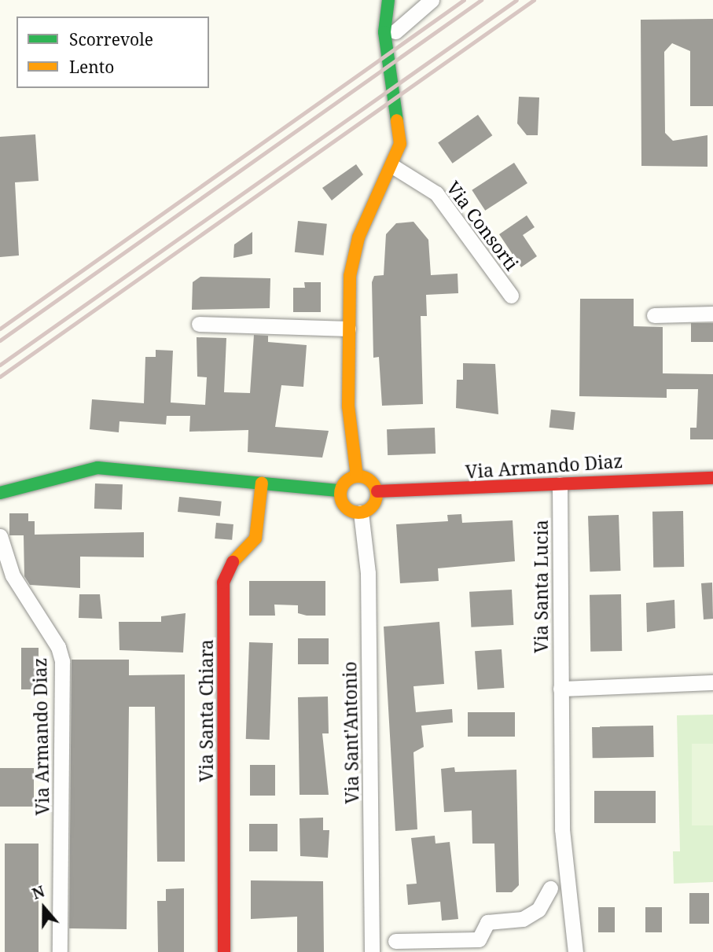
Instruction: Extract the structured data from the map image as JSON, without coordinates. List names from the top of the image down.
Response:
{
  "streets": {
    "street": [
      "Via Consorti",
      "Via Armando Diaz",
      "Via Santa Lucia",
      "Via Santa Chiara",
      "Via Sant'Antonio"
    ]
  },
  "crossings": [
    ["Via Armando Diaz", "Via Santa Lucia"],
    ["Via Armando Diaz", "Via Sant'Antonio"]
  ],
  "legend": ["Scorrevole", "Lento"],
  "north": "top"
}
